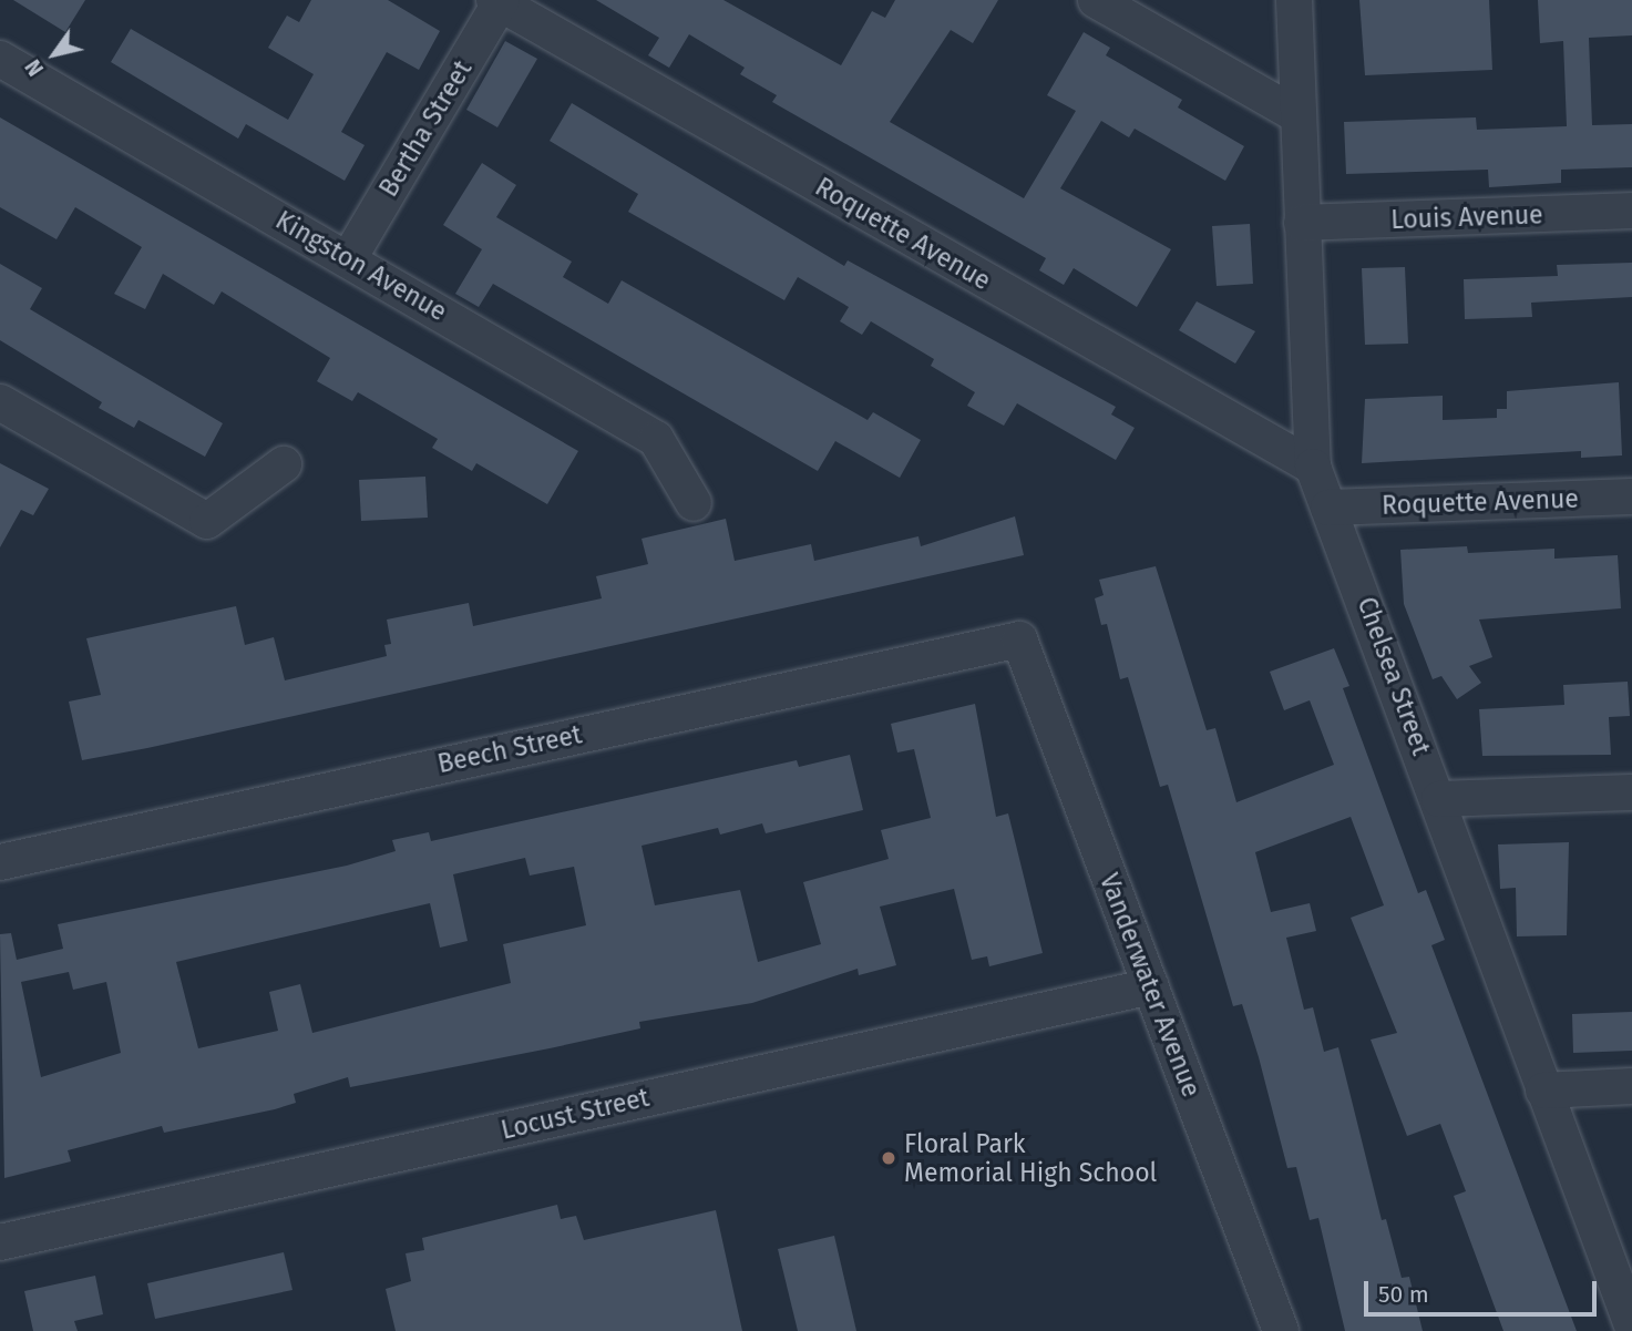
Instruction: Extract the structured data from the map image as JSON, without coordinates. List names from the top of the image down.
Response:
{
  "streets": {
    "street": [
      "Bertha Street",
      "Louis Avenue",
      "Roquette Avenue",
      "Kingston Avenue",
      "Chelsea Street",
      "Beech Street",
      "Vanderwater Avenue",
      "Locust Street"
    ]
  },
  "crossings": [
    ["Bertha Street", "Roquette Avenue"],
    ["Bertha Street", "Kingston Avenue"],
    ["Louis Avenue", "Chelsea Street"],
    ["Roquette Avenue", "Chelsea Street"],
    ["Beech Street", "Vanderwater Avenue"],
    ["Vanderwater Avenue", "Locust Street"]
  ],
  "places": ["Floral Park Memorial High School"],
  "scale_bar": "50 m",
  "north": "bottom left"
}
